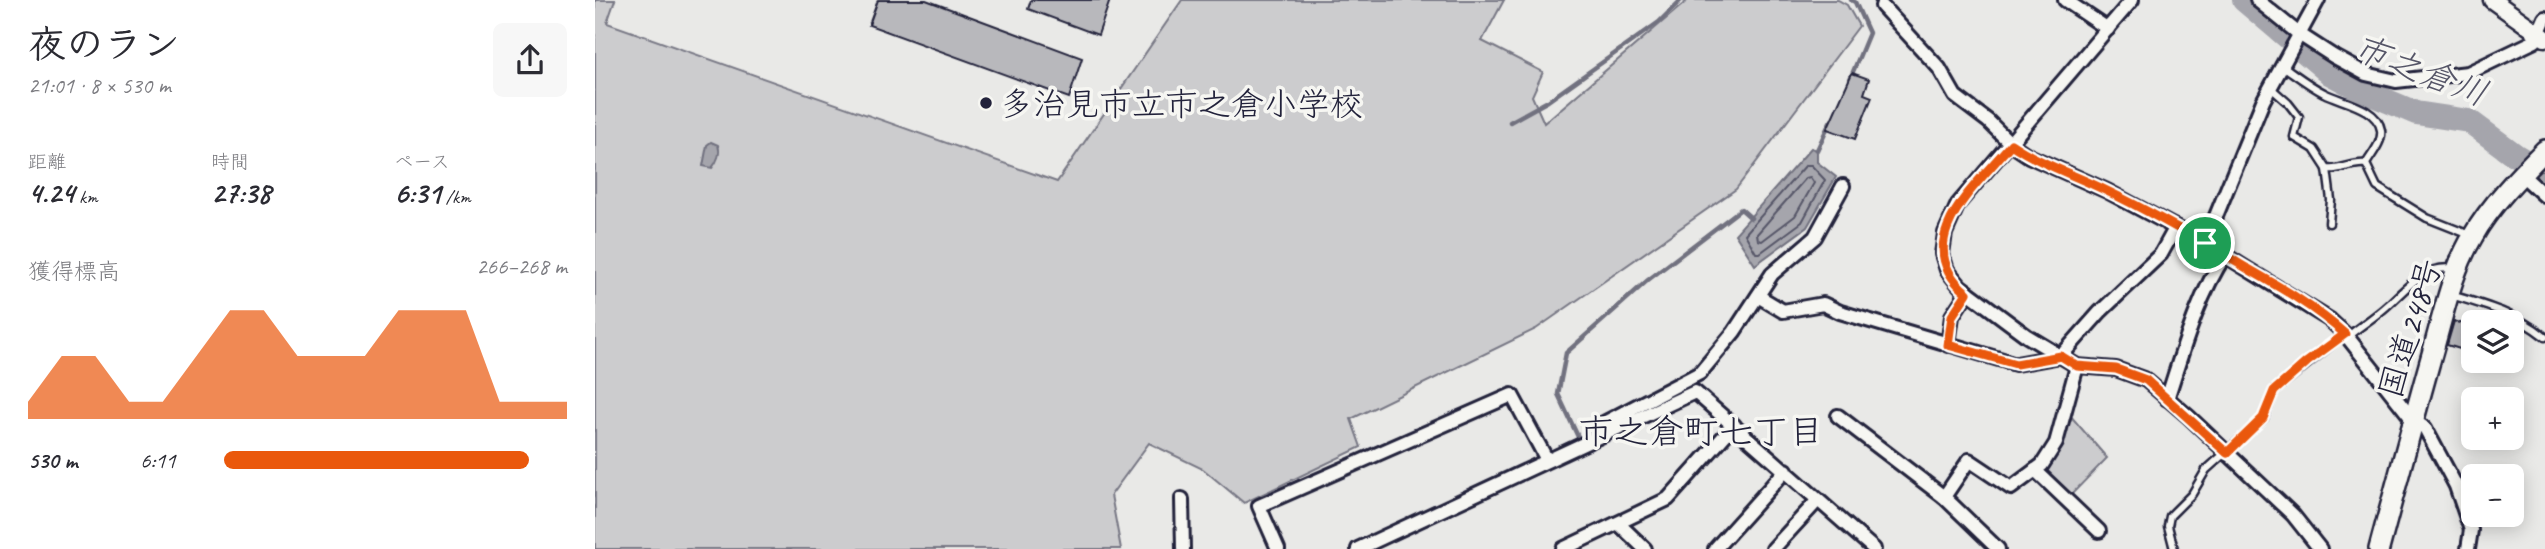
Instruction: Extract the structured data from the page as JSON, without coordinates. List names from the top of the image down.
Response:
{
  "streets": {
    "highway": ["国道248号"]
  },
  "districts": ["市之倉町七丁目"],
  "water": ["市之倉川"],
  "places": ["多治見市立市之倉小学校"],
  "page": {
    "heading": ["夜のラン", "21:01 · 8 × 530 m"],
    "stats": [
      ["距離", "4.24 km"],
      ["時間", "27:38"],
      ["ペース", "6:31 /km"]
    ],
    "chart": ["獲得標高", "266–268 m"],
    "map_buttons": ["+", "−"],
    "list": [
      {
        "name": "530 m",
        "note": "6:11"
      }
    ]
  }
}
